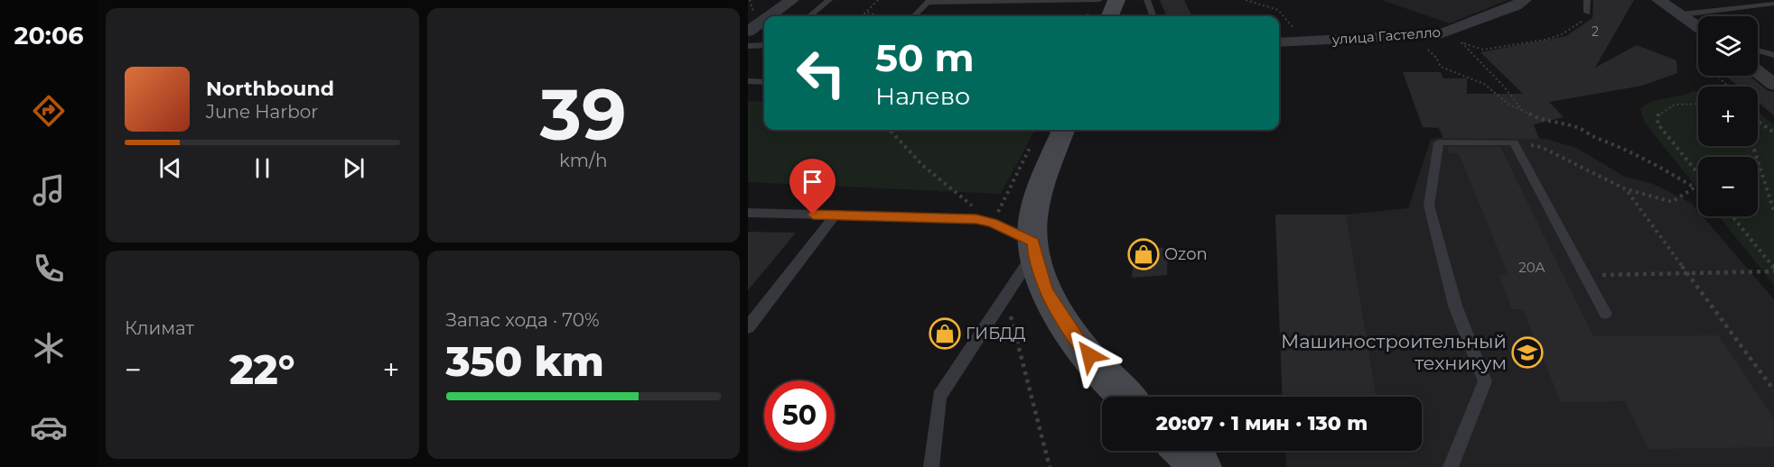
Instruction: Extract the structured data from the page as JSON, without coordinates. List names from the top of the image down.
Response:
{
  "streets": {
    "street": ["улица Гастелло"]
  },
  "places": {
    "shop": ["Ozon", "ГИБДД"],
    "school or university": ["Машиностроительный техникум"]
  },
  "house_numbers": ["2", "20А"],
  "page": {
    "tabs": "20:06",
    "tile": [
      ["39", "km/h"],
      "Климат",
      ["Запас хода · 70%", "350 km"]
    ],
    "map_buttons": ["+", "−"],
    "turn": ["50 m", "Налево"],
    "song": ["Northbound", "June Harbor"],
    "heat": ["−", "22°", "+"],
    "limit": "50",
    "trip": "20:07 · 1 мин · 130 m"
  }
}
